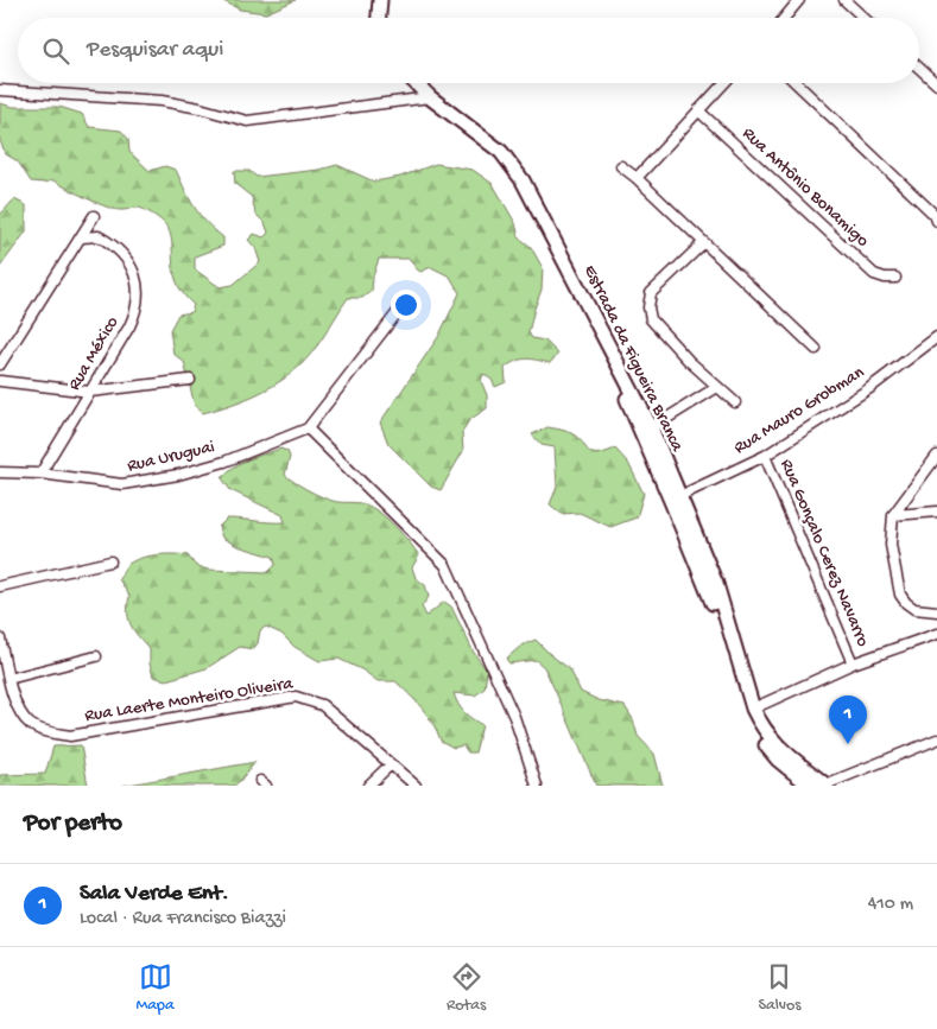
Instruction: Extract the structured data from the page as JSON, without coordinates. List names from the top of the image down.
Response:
{
  "streets": {
    "main road": ["Estrada da Figueira Branca"],
    "street": [
      "Rua Antônio Bonamigo",
      "Rua México",
      "Rua Mauro Grobman",
      "Rua Uruguai",
      "Rua Gonçalo Cerez Navarro",
      "Rua Laerte Monteiro Oliveira"
    ]
  },
  "crossings": [
    ["Rua México", "Rua Uruguai"],
    ["Estrada da Figueira Branca", "Rua Mauro Grobman"],
    ["Rua Mauro Grobman", "Rua Gonçalo Cerez Navarro"]
  ],
  "page": {
    "search": "Pesquisar aqui",
    "pins": "1",
    "heading": "Por perto",
    "list": [
      {
        "mark": "1",
        "name": "Sala Verde Ent.",
        "note": "Local · Rua Francisco Biazzi",
        "value": "410 m"
      }
    ],
    "nav": ["Mapa", "Rotas", "Salvos"]
  }
}
